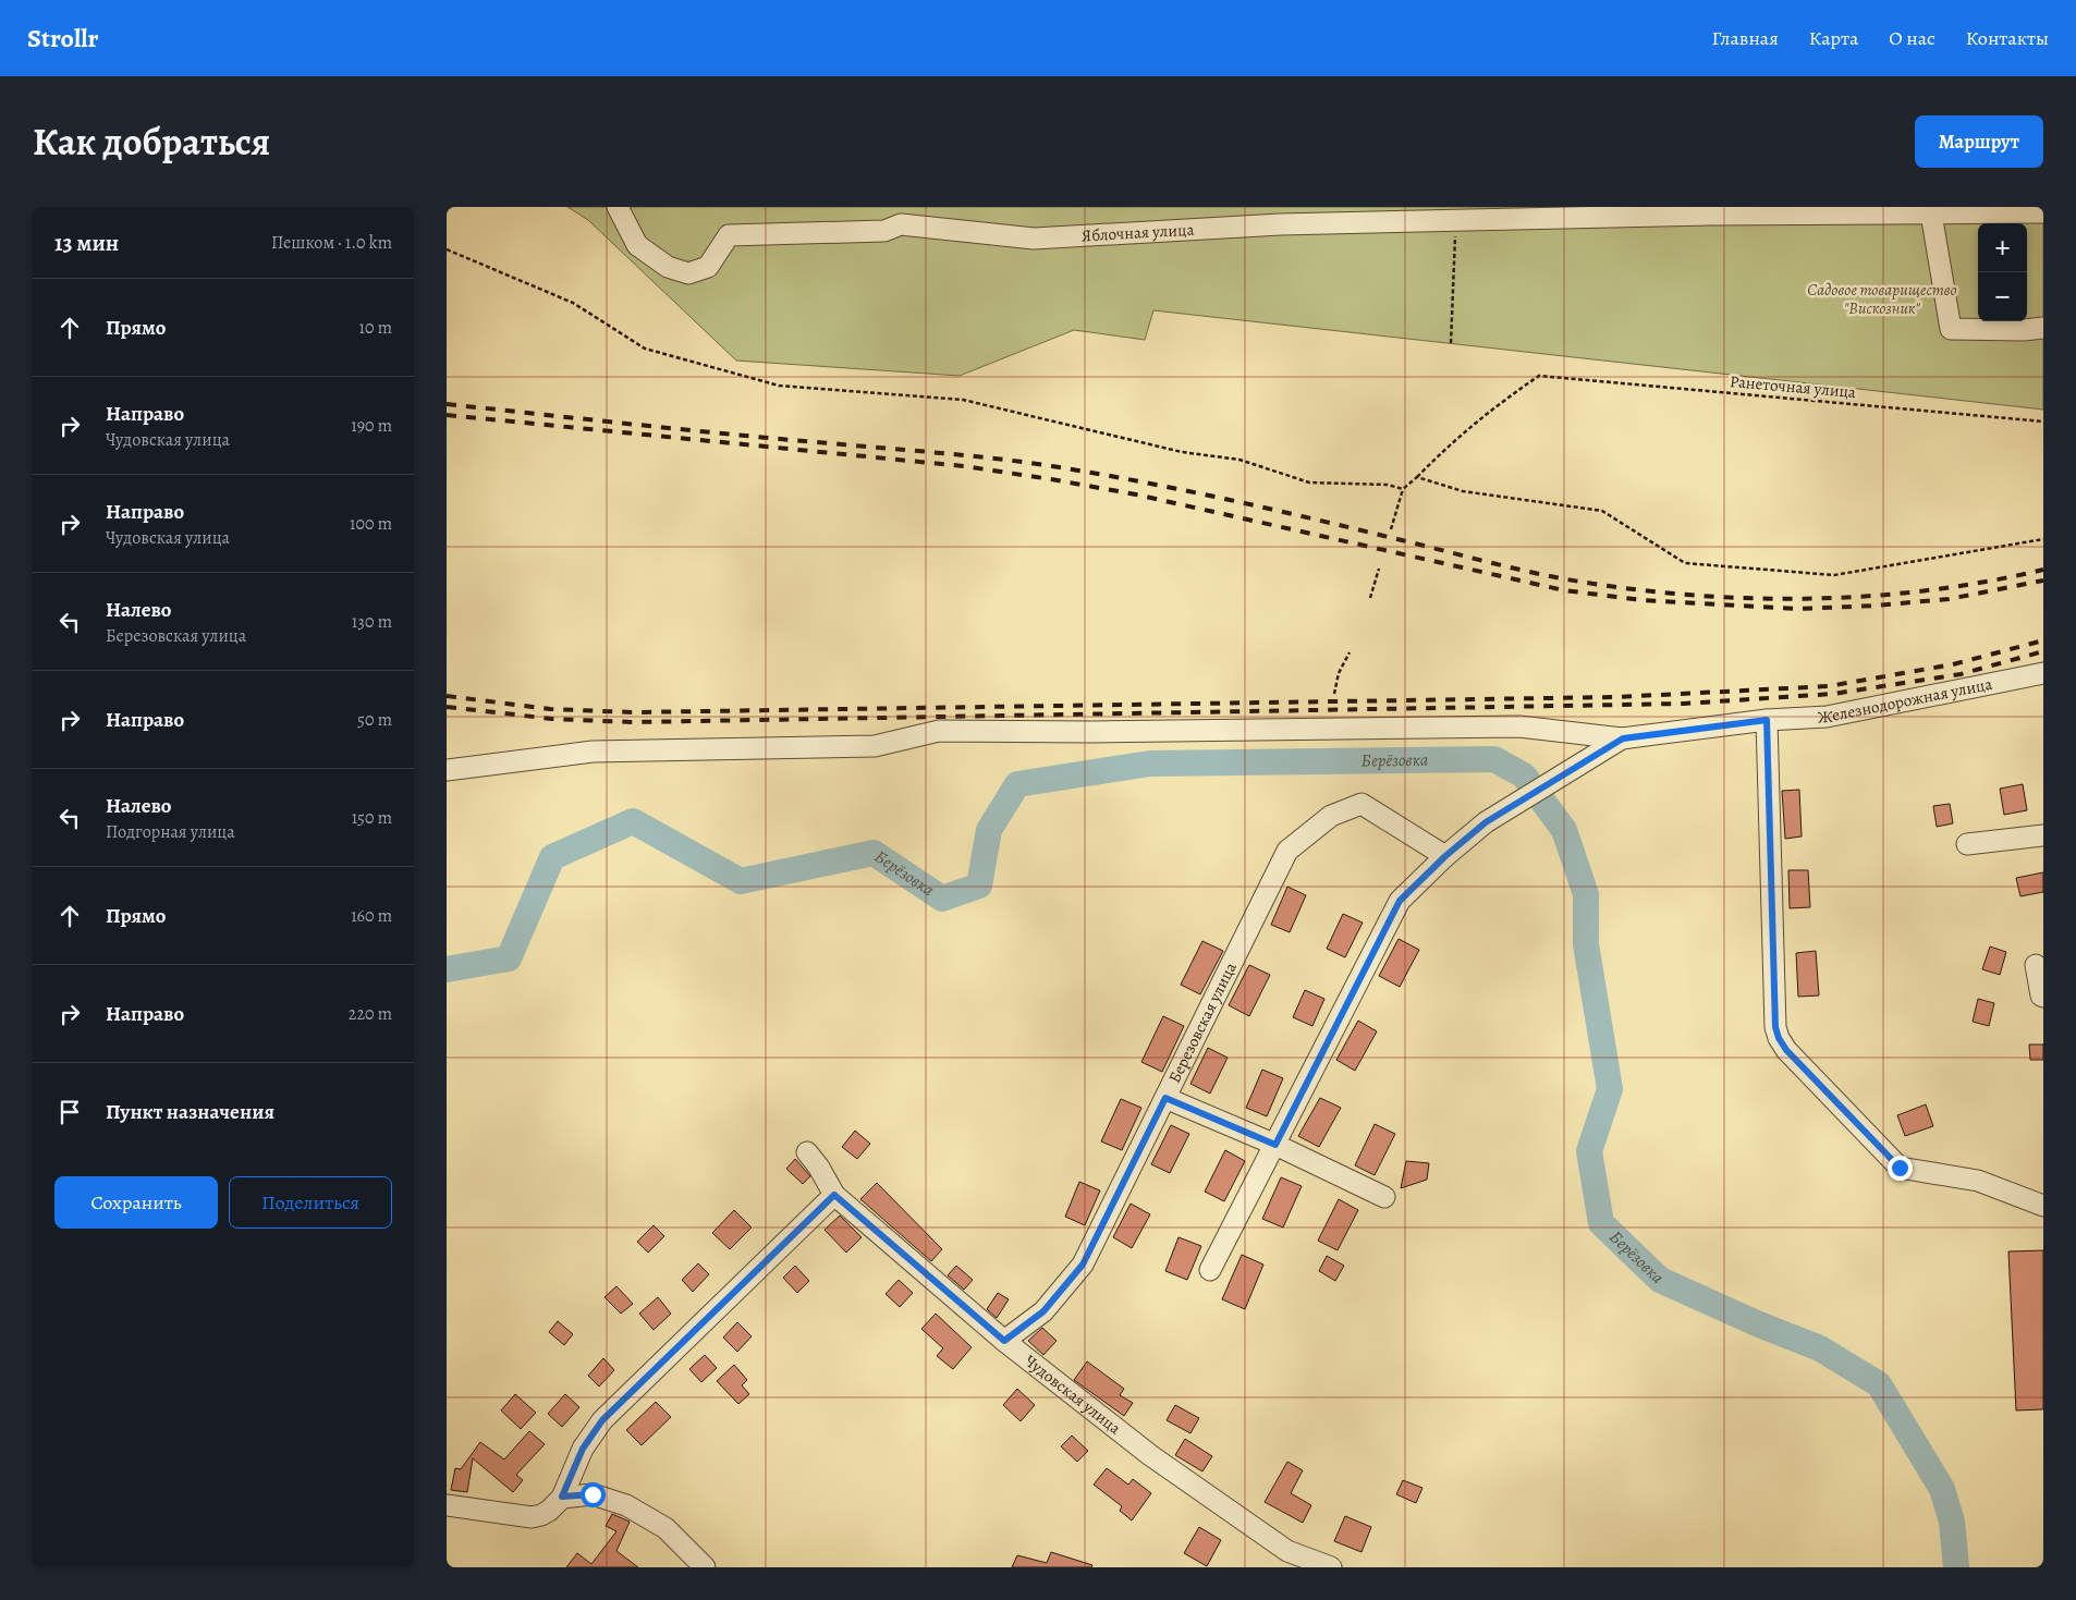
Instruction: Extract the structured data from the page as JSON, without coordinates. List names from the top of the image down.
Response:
{
  "streets": {
    "street": [
      "Яблочная улица",
      "Железнодорожная улица",
      "Березовская улица",
      "Чудовская улица"
    ],
    "path": ["Ранеточная улица"]
  },
  "crossings": [
    ["Березовская улица", "Чудовская улица"]
  ],
  "water": ["Берёзовка"],
  "parks": ["Садовое товарищество \"Вискозник\""],
  "page": {
    "header": "Strollr",
    "nav": [
      "Главная",
      "Карта",
      "О нас",
      "Контакты"
    ],
    "title": "Как добраться",
    "buttons": [
      "Маршрут",
      ["Сохранить", "Поделиться"]
    ],
    "heading": ["13 мин", "Пешком · 1.0 km"],
    "map_buttons": ["+", "−"],
    "list": [
      ["Прямо", "10 m"],
      ["Направо", "Чудовская улица", "190 m"],
      ["Направо", "Чудовская улица", "100 m"],
      ["Налево", "Березовская улица", "130 m"],
      ["Направо", "50 m"],
      ["Налево", "Подгорная улица", "150 m"],
      ["Прямо", "160 m"],
      ["Направо", "220 m"],
      "Пункт назначения"
    ]
  }
}
